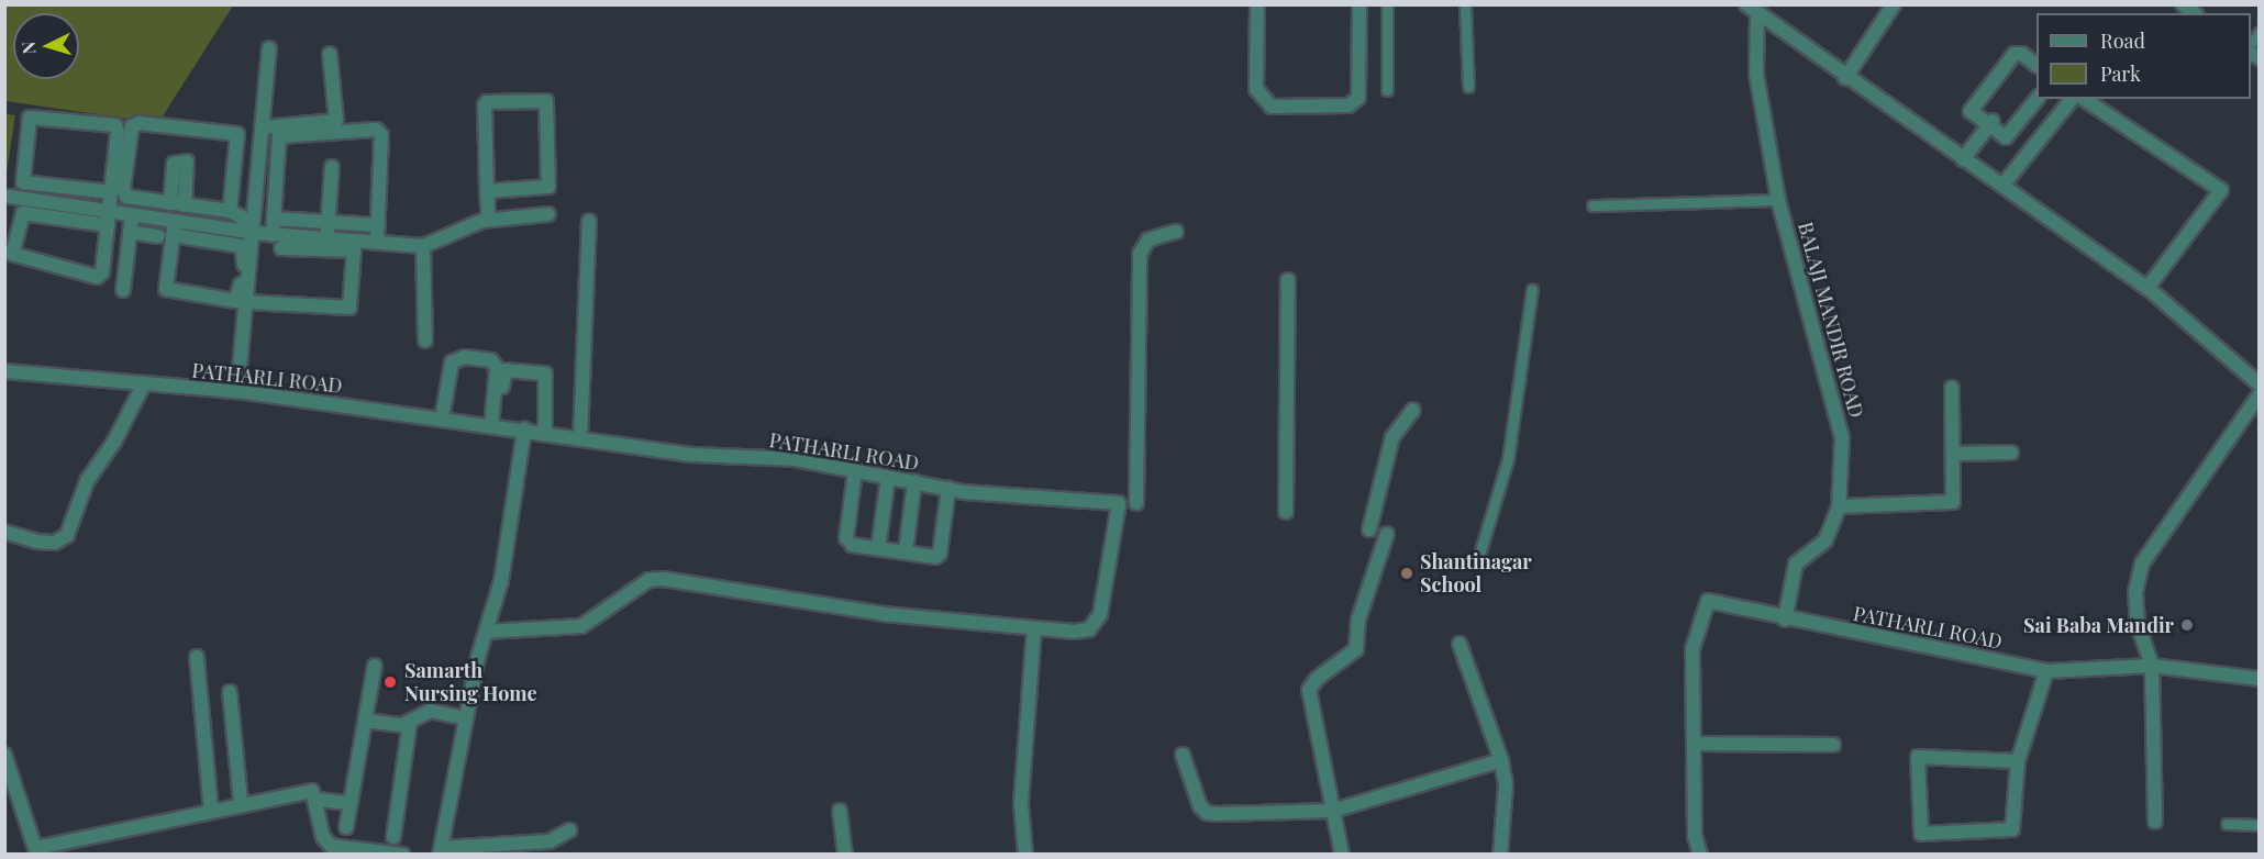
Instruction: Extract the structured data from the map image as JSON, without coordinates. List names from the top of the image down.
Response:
{
  "streets": {
    "street": ["BALAJI MANDIR ROAD", "PATHARLI ROAD"]
  },
  "crossings": [
    ["BALAJI MANDIR ROAD", "PATHARLI ROAD"]
  ],
  "places": ["Shantinagar School", "Sai Baba Mandir", "Samarth Nursing Home"],
  "legend": ["Road", "Park"],
  "north": "left"
}
